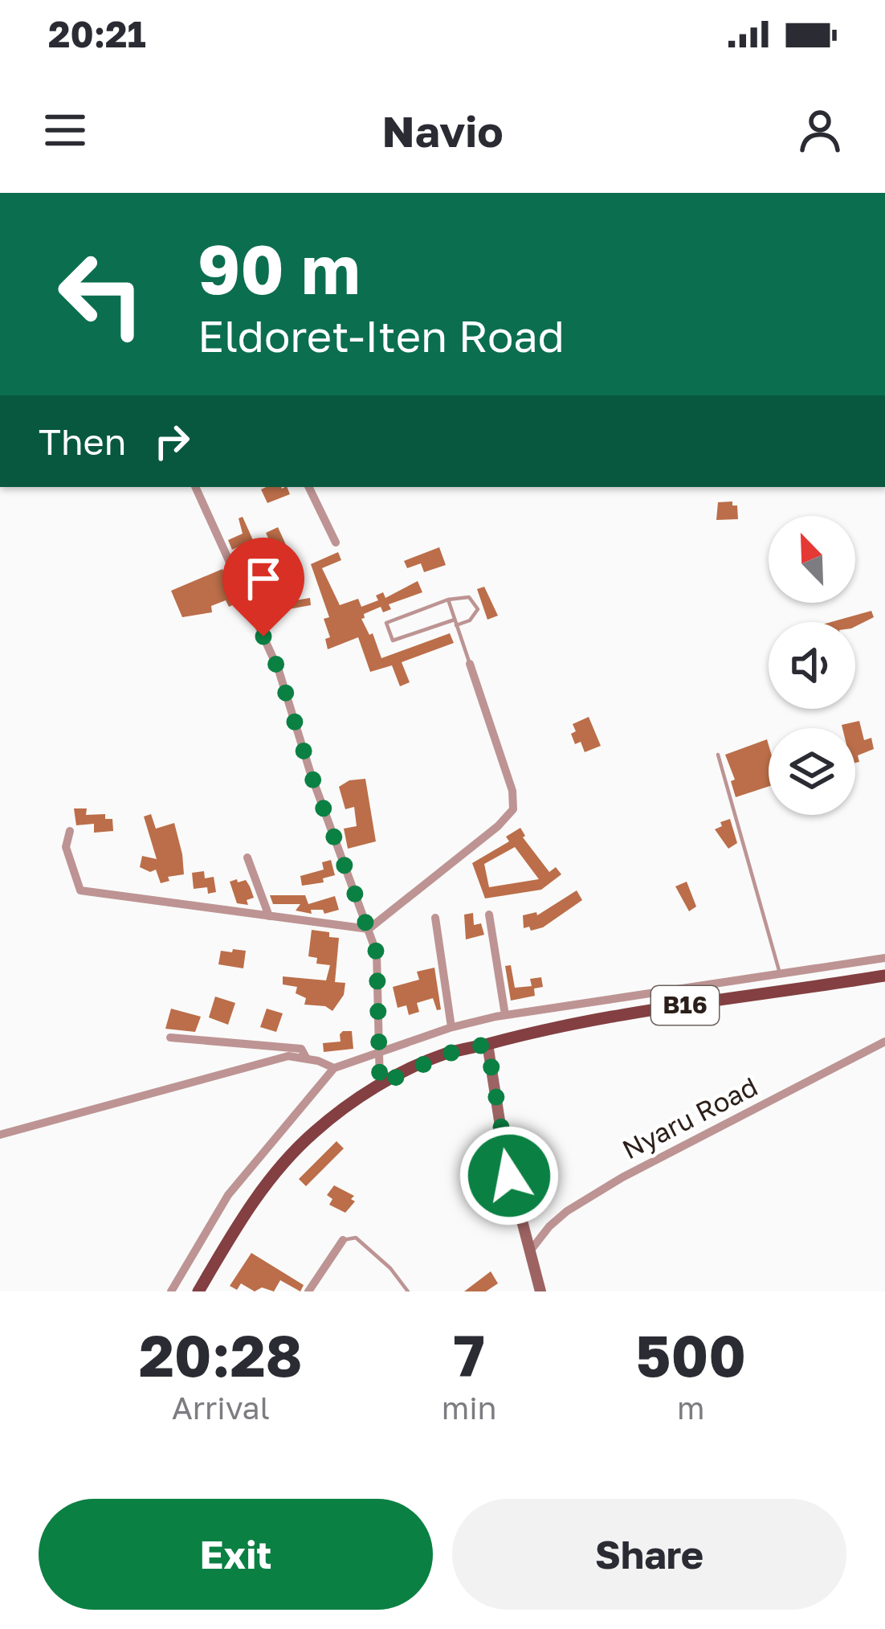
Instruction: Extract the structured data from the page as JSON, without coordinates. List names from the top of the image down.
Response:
{
  "streets": {
    "main road": ["B16"],
    "street": ["Nyaru Road"]
  },
  "north": "top left",
  "page": {
    "status": "20:21",
    "header": "Navio",
    "turn": ["90 m", "Eldoret-Iten Road"],
    "then": "Then",
    "eta": [
      "20:28",
      "Arrival",
      "7",
      "min",
      "500",
      "m"
    ],
    "buttons": ["Exit", "Share"]
  }
}
